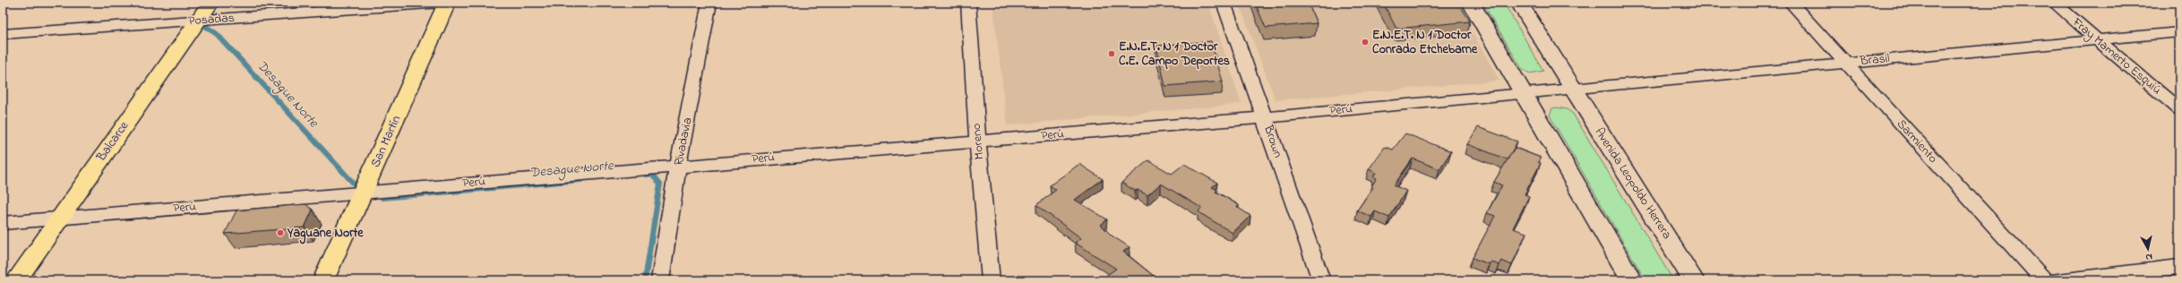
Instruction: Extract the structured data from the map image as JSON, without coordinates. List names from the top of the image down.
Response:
{
  "streets": {
    "main road": ["Balcarce", "San Martín"],
    "street": [
      "Posadas",
      "Fray Mamerto Esquiú",
      "Brasil",
      "Perú",
      "Rivadavia",
      "Moreno",
      "Brown",
      "Sarmiento",
      "Avenida Leopoldo Herrera"
    ]
  },
  "crossings": [
    ["Posadas", "Balcarce"],
    ["Fray Mamerto Esquiú", "Brasil"],
    ["Brasil", "Sarmiento"],
    ["Brasil", "Avenida Leopoldo Herrera"],
    ["Perú", "Balcarce"],
    ["Perú", "San Martín"],
    ["Perú", "Rivadavia"],
    ["Perú", "Moreno"],
    ["Perú", "Brown"]
  ],
  "water": ["Desague Norte"],
  "places": ["E.N.E.T. N 1 Doctor Conrado Etchebarne", "E.N.E.T. N 1 Doctor C.E. Campo Deportes", "Yaguane Norte"],
  "north": "bottom"
}
